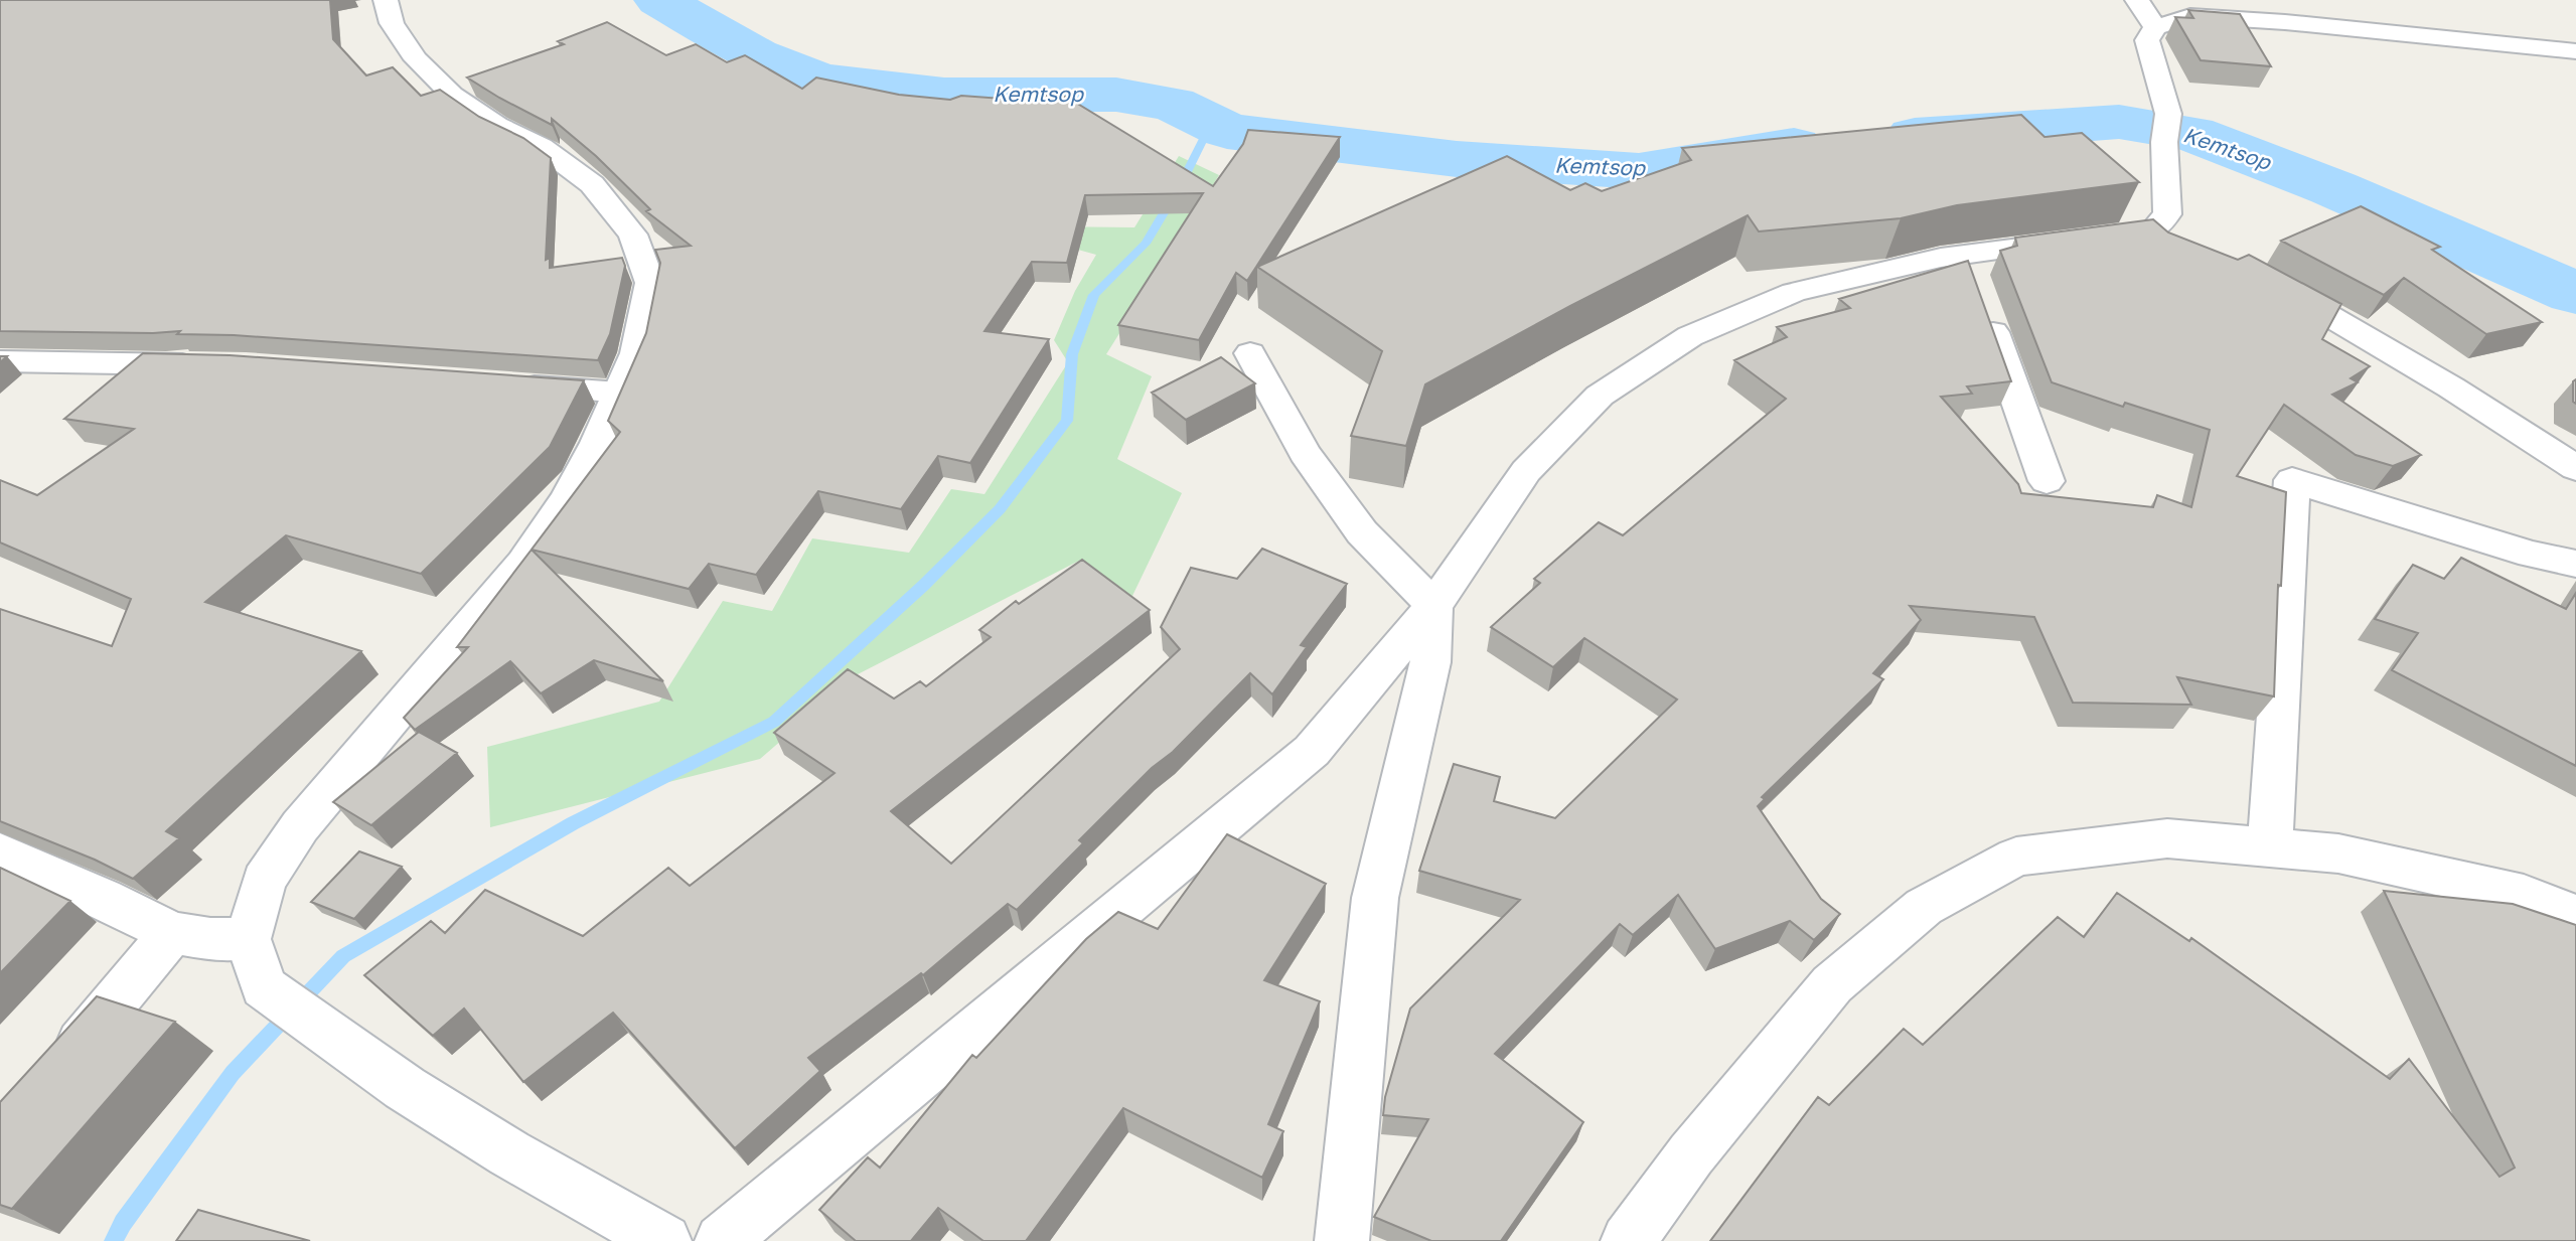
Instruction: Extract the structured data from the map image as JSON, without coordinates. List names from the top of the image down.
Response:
{
  "water": ["Kemtsop"]
}
